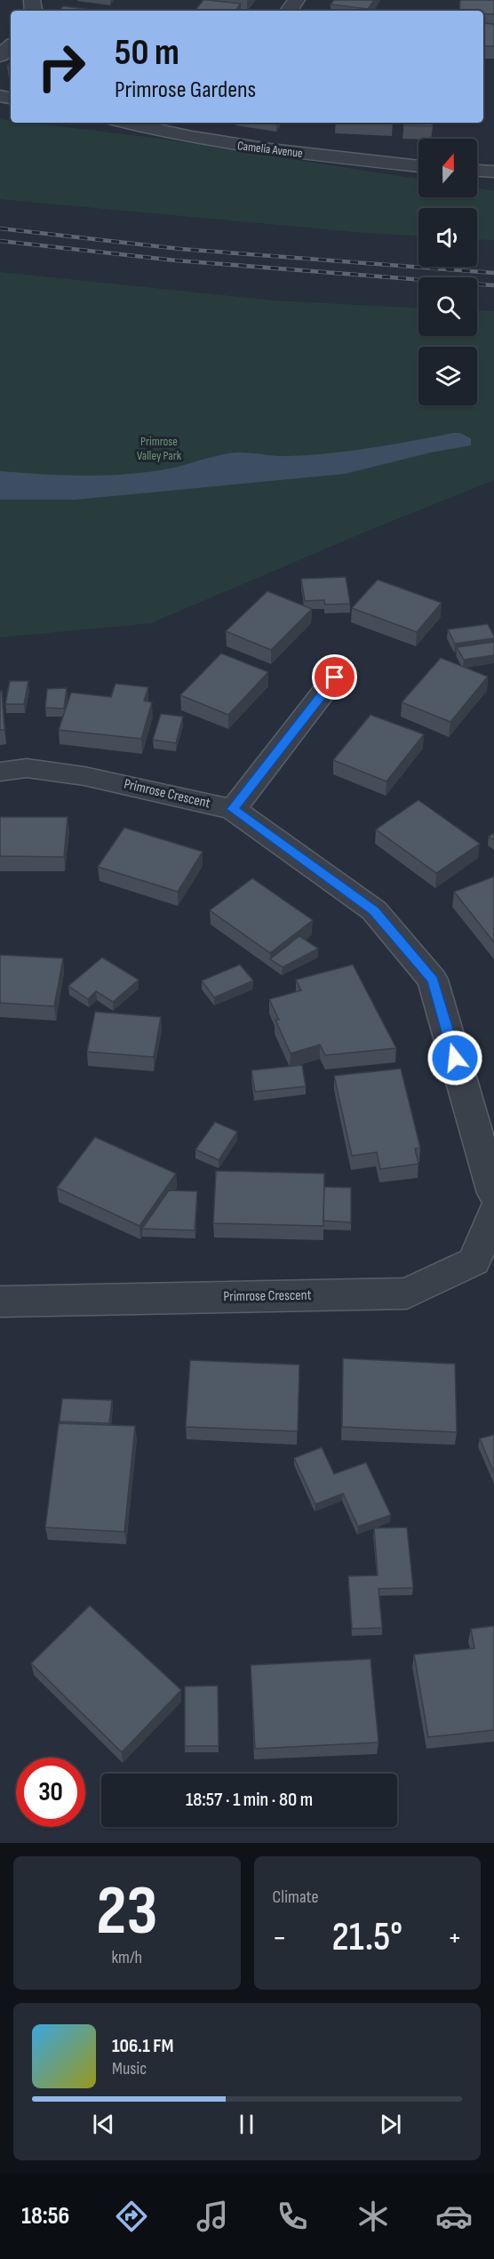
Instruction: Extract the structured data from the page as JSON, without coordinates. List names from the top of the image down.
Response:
{
  "streets": {
    "street": ["Camelia Avenue", "Primrose Crescent"]
  },
  "parks": ["Primrose Valley Park"],
  "north": "top",
  "page": {
    "turn": ["50 m", "Primrose Gardens"],
    "limit": "30",
    "trip": "18:57 · 1 min · 80 m",
    "tile": [
      ["23", "km/h"],
      "Climate"
    ],
    "heat": ["−", "21.5°", "+"],
    "song": ["106.1 FM", "Music"],
    "tabs": "18:56"
  }
}
